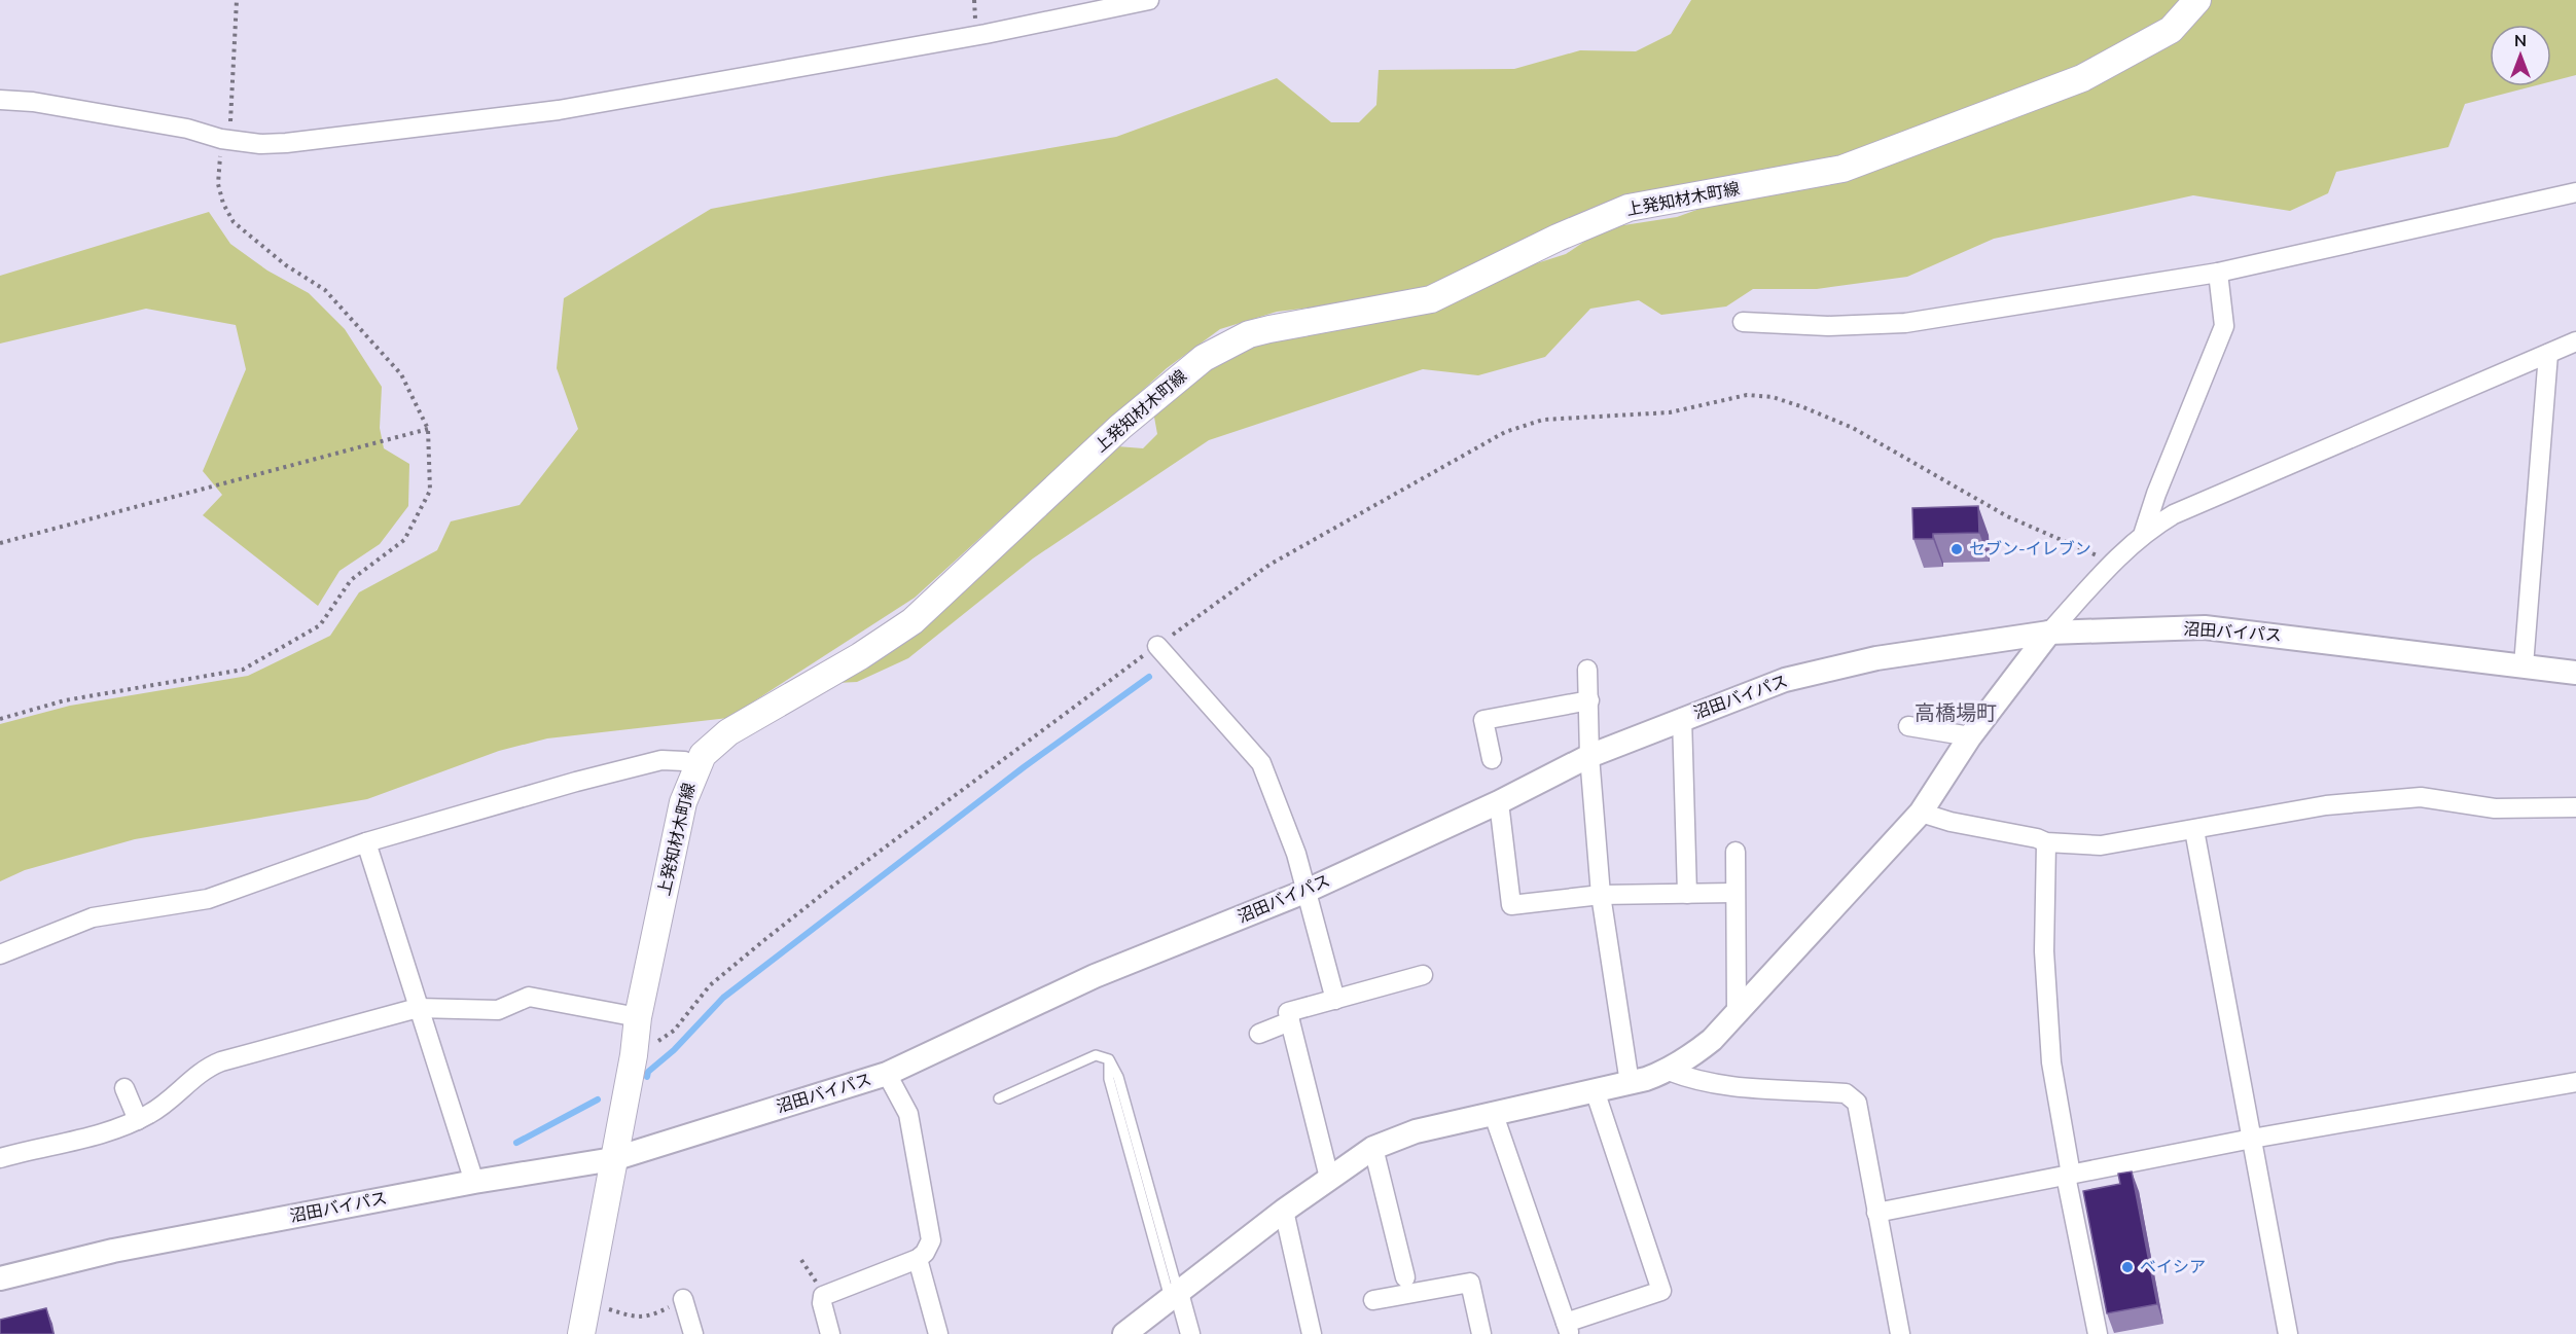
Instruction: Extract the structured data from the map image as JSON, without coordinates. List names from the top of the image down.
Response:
{
  "streets": {
    "main road": ["上発知材木町線"],
    "street": ["沼田バイパス"]
  },
  "crossings": [
    ["上発知材木町線", "沼田バイパス"]
  ],
  "districts": ["高橋場町"],
  "places": ["セブン-イレブン", "ベイシア"],
  "north": "top"
}
